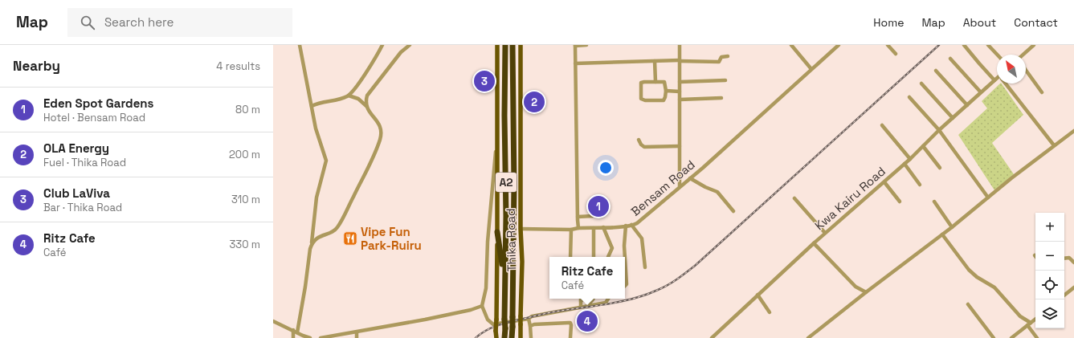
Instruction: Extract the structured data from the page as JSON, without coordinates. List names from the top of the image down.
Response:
{
  "streets": {
    "highway": ["A2", "Thika Road"],
    "street": ["Bensam Road", "Kwa Kairu Road"]
  },
  "crossings": [
    ["Bensam Road", "Thika Road"]
  ],
  "places": {
    "restaurant": ["Vipe Fun Park-Ruiru"]
  },
  "north": "top left",
  "page": {
    "header": "Map",
    "search": "Search here",
    "nav": [
      "Home",
      "Map",
      "About",
      "Contact"
    ],
    "heading": ["Nearby", "4 results"],
    "pins": [
      "3",
      "2",
      "1",
      "4"
    ],
    "list": [
      {
        "mark": "1",
        "name": "Eden Spot Gardens",
        "note": "Hotel · Bensam Road",
        "value": "80 m"
      },
      {
        "mark": "2",
        "name": "OLA Energy",
        "note": "Fuel · Thika Road",
        "value": "200 m"
      },
      {
        "mark": "3",
        "name": "Club LaViva",
        "note": "Bar · Thika Road",
        "value": "310 m"
      },
      {
        "mark": "4",
        "name": "Ritz Cafe",
        "note": "Café",
        "value": "330 m"
      }
    ],
    "map_buttons": ["+", "−"],
    "popup": ["Ritz Cafe", "Café"]
  }
}
